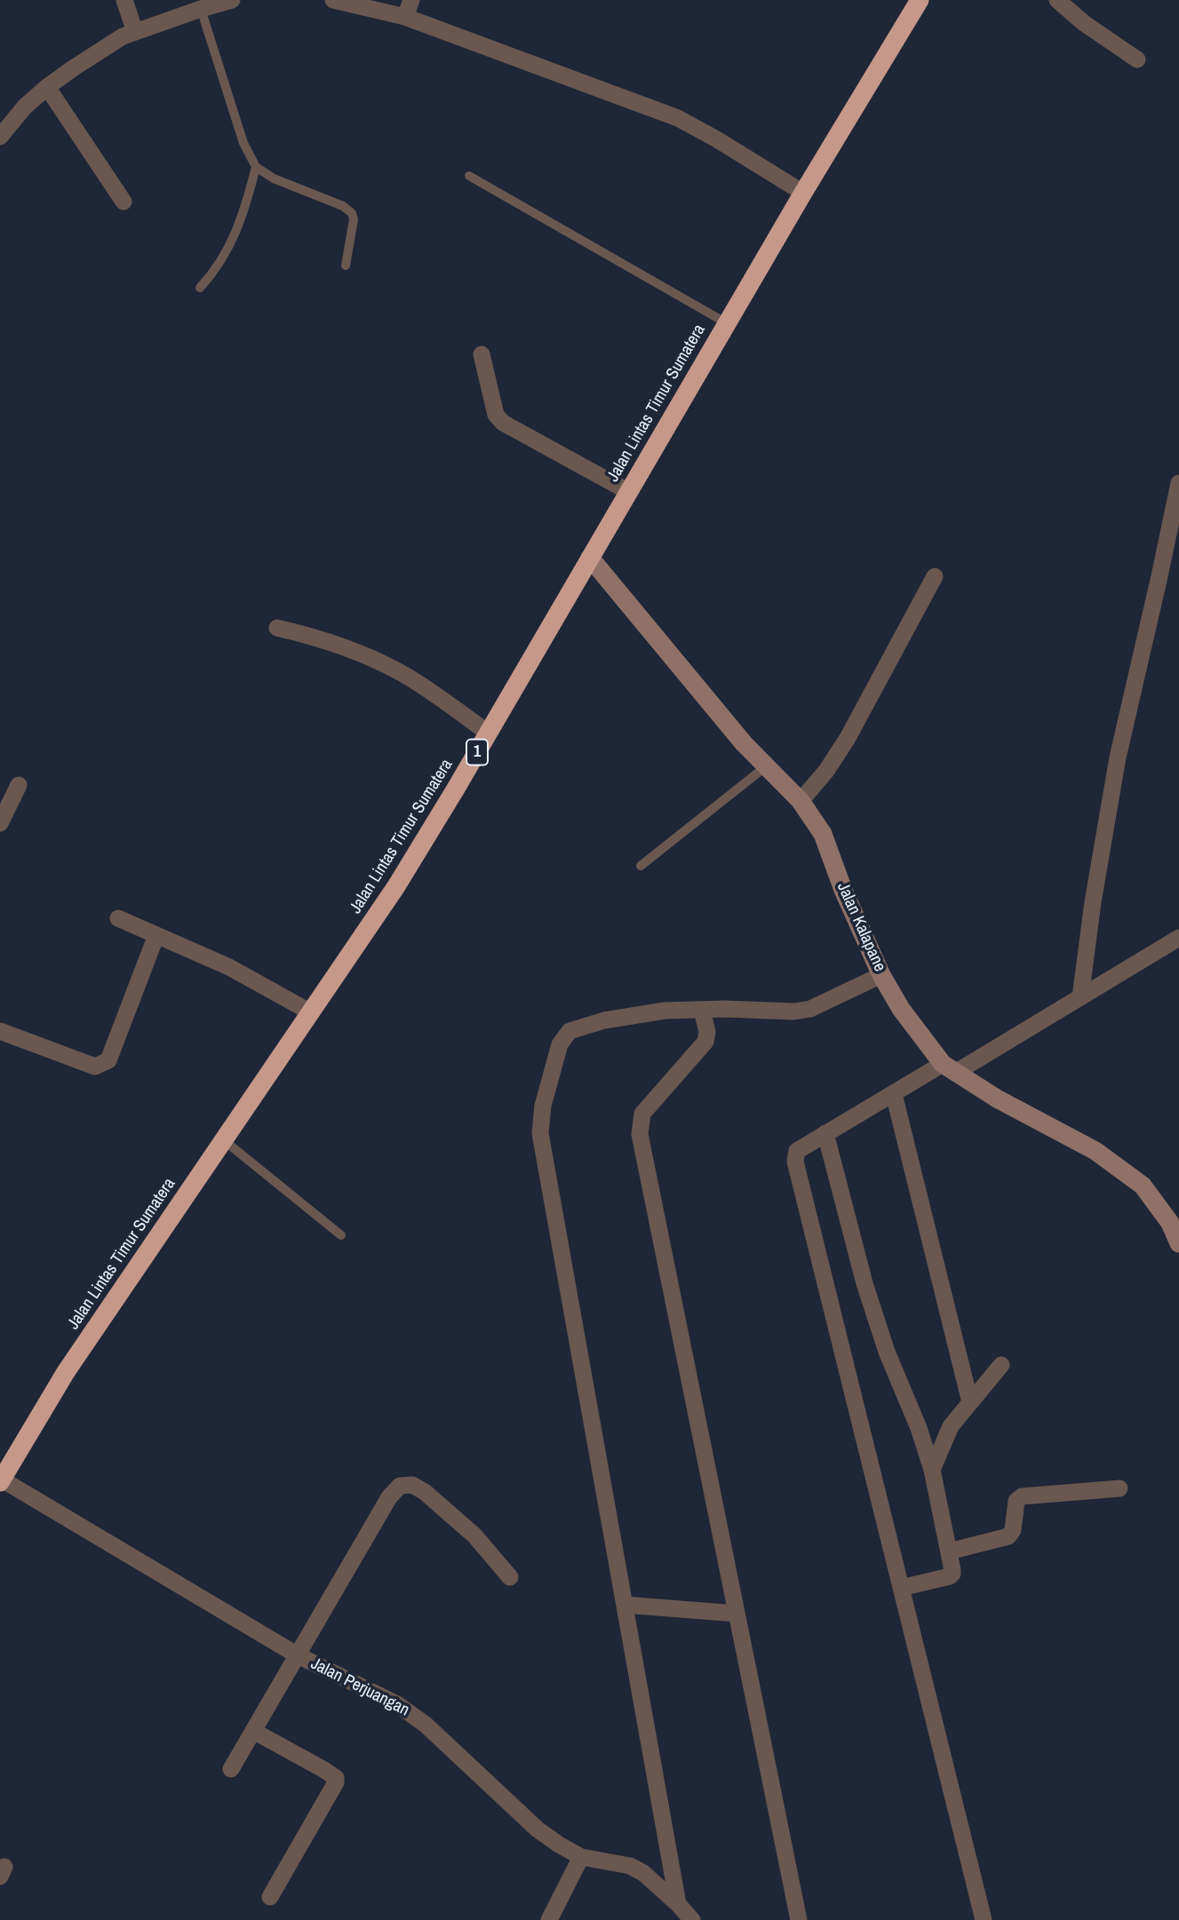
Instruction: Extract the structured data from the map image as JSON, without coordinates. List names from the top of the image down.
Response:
{
  "streets": {
    "highway": ["Jalan Lintas Timur Sumatera", "1"],
    "street": ["Jalan Kalapane", "Jalan Perjuangan"]
  },
  "crossings": [
    ["Jalan Lintas Timur Sumatera", "Jalan Kalapane"],
    ["Jalan Lintas Timur Sumatera", "Jalan Perjuangan"]
  ]
}
